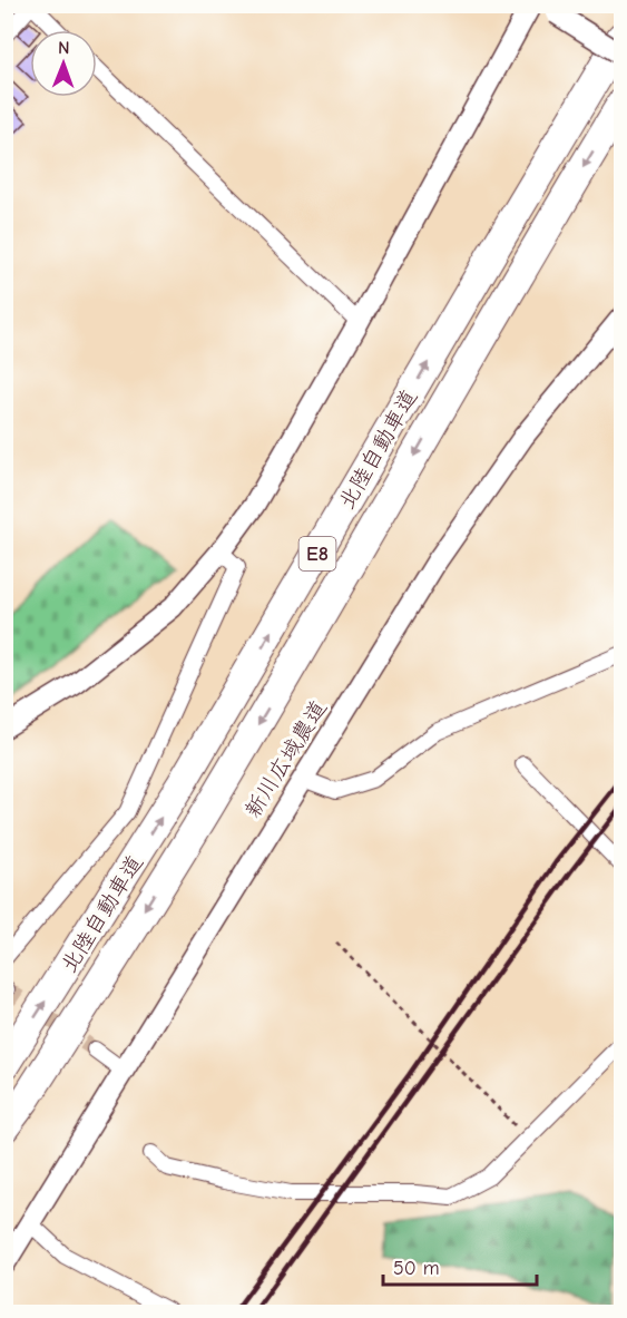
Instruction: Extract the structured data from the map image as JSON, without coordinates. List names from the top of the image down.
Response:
{
  "streets": {
    "highway": ["北陸自動車道", "E8"],
    "street": ["新川広域農道"]
  },
  "scale_bar": "50 m",
  "north": "top"
}
